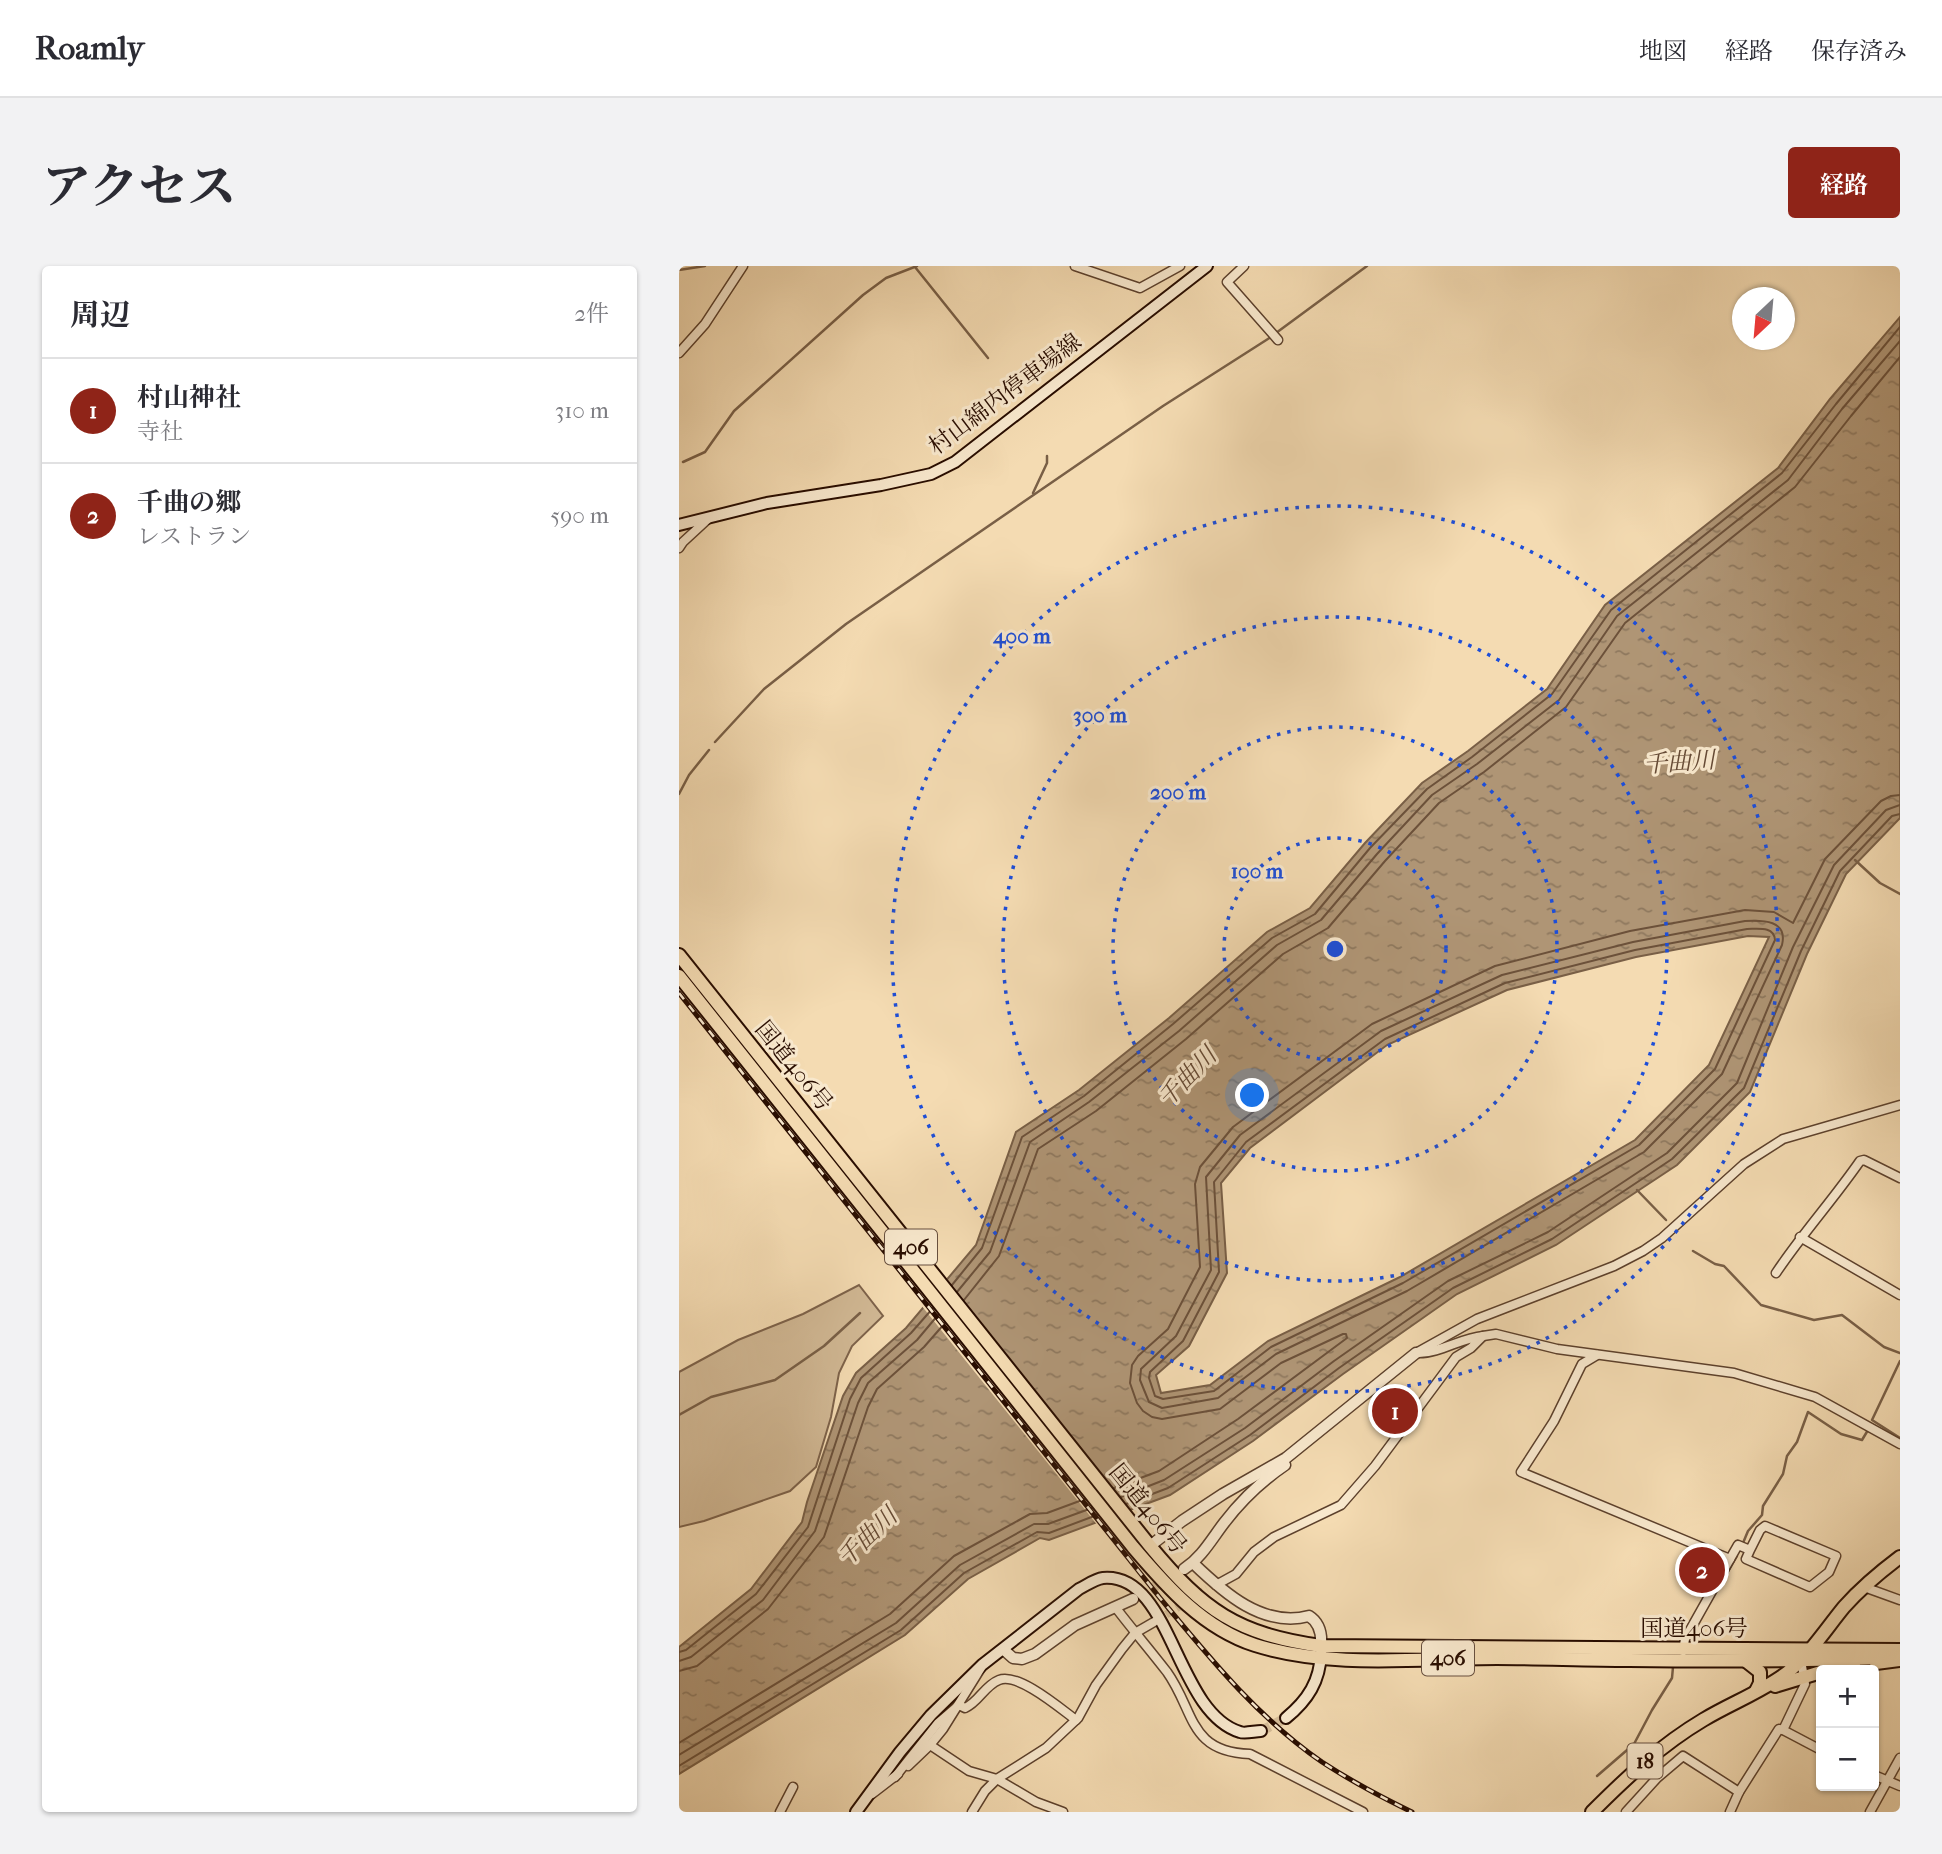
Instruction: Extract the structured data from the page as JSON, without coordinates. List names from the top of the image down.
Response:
{
  "streets": {
    "highway": ["国道406号", "406", "18"],
    "main road": ["村山綿内停車場線"]
  },
  "crossings": [
    ["国道406号", "18"]
  ],
  "water": ["千曲川"],
  "north": "bottom left",
  "page": {
    "header": "Roamly",
    "nav": ["地図", "経路", "保存済み"],
    "title": "アクセス",
    "buttons": "経路",
    "heading": ["周辺", "2件"],
    "list": [
      {
        "mark": "1",
        "name": "村山神社",
        "note": "寺社",
        "value": "310 m"
      },
      {
        "mark": "2",
        "name": "千曲の郷",
        "note": "レストラン",
        "value": "590 m"
      }
    ],
    "pins": ["1", "2"],
    "map_buttons": ["+", "−"]
  },
  "rings": [
    "400 m",
    "300 m",
    "200 m",
    "100 m"
  ]
}
